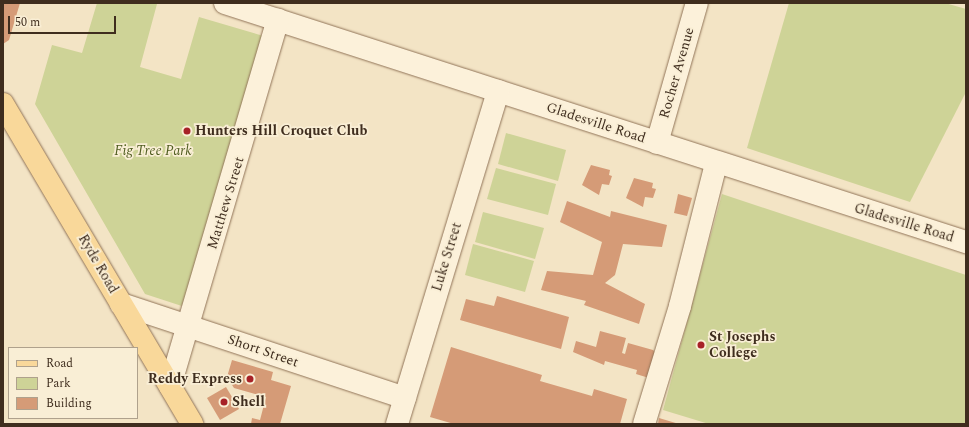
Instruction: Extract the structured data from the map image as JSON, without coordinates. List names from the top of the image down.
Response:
{
  "streets": {
    "main road": ["Ryde Road"],
    "street": [
      "Rocher Avenue",
      "Gladesville Road",
      "Matthew Street",
      "Luke Street",
      "Short Street"
    ]
  },
  "crossings": [
    ["Rocher Avenue", "Gladesville Road"],
    ["Gladesville Road", "Matthew Street"],
    ["Gladesville Road", "Luke Street"],
    ["Matthew Street", "Ryde Road"],
    ["Matthew Street", "Short Street"],
    ["Luke Street", "Short Street"],
    ["Ryde Road", "Short Street"]
  ],
  "parks": ["Fig Tree Park"],
  "places": [
    "Hunters Hill Croquet Club",
    "St Josephs College",
    "Reddy Express",
    "Shell"
  ],
  "legend": ["Road", "Park", "Building"],
  "scale_bar": "50 m"
}
